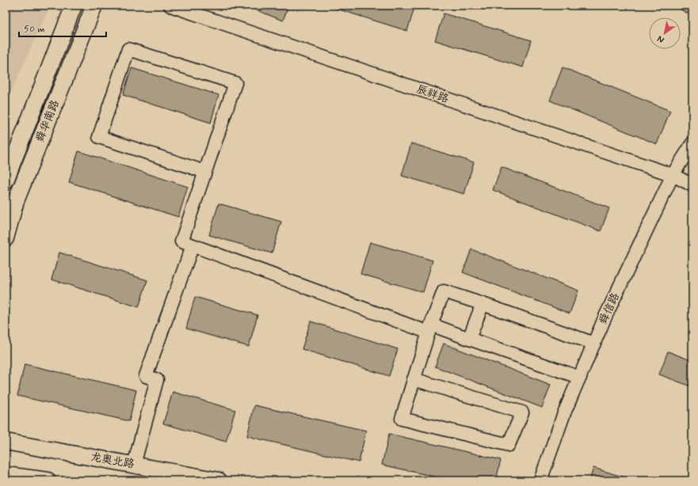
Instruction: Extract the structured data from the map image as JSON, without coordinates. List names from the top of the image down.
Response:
{
  "streets": {
    "main road": ["舜华南路", "龙奥北路"],
    "street": ["辰祥路", "舜信路"]
  },
  "crossings": [
    ["辰祥路", "舜信路"]
  ],
  "scale_bar": "50 m",
  "north": "bottom left"
}
